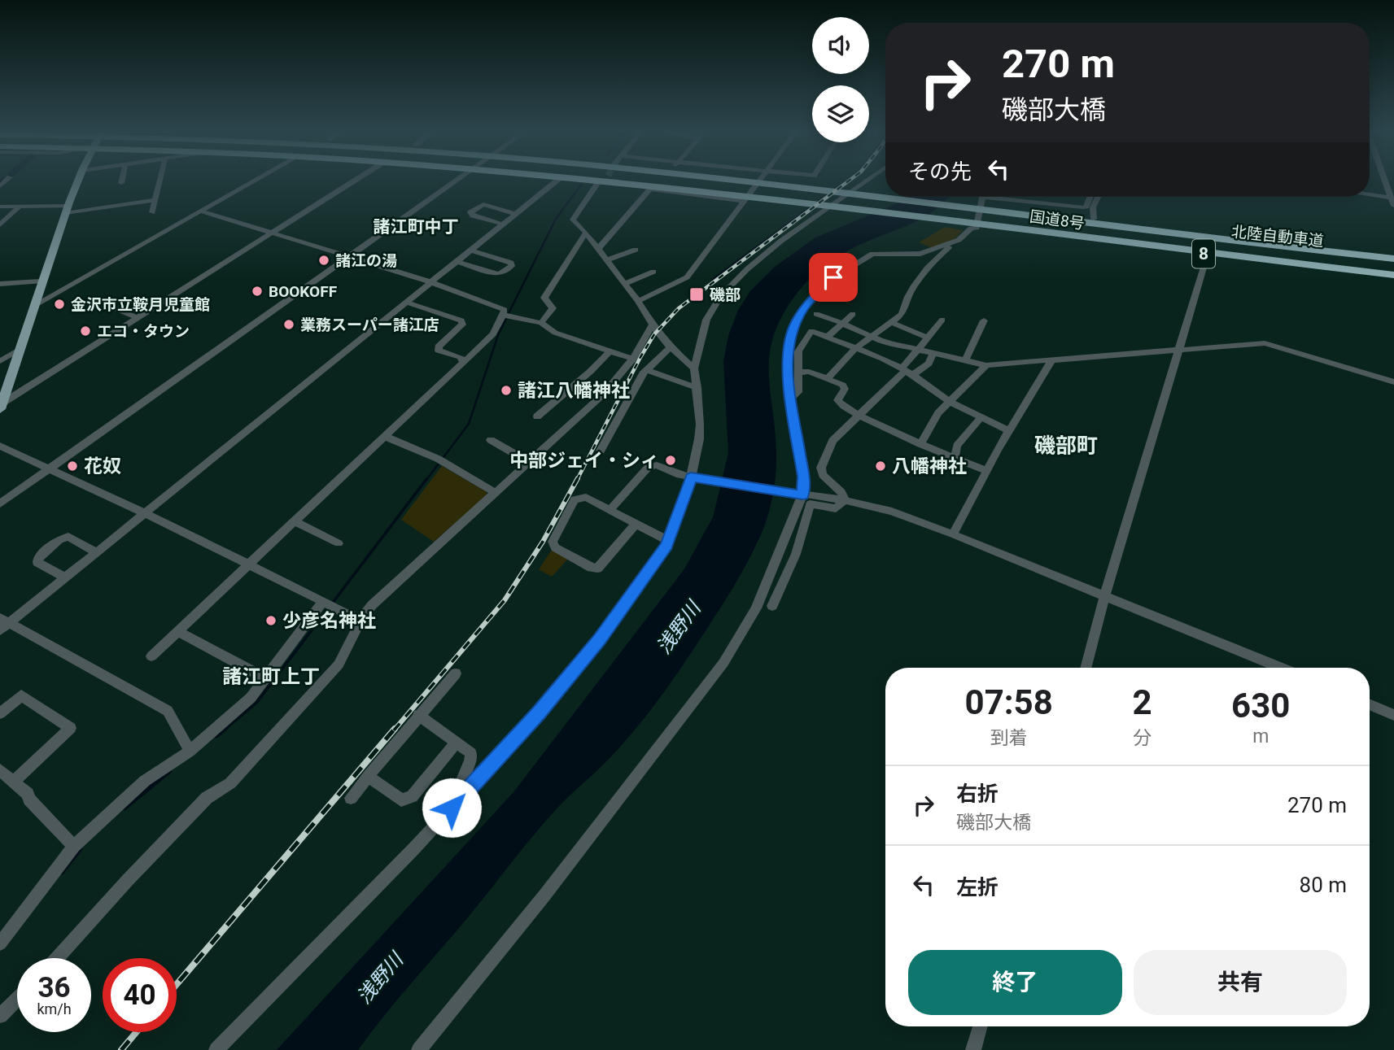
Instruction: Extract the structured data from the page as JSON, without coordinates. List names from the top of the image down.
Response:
{
  "streets": {
    "highway": ["国道8号", "北陸自動車道", "8"]
  },
  "districts": ["諸江町中丁", "磯部町", "諸江町上丁"],
  "water": ["浅野川"],
  "places": {
    "other": [
      "諸江の湯",
      "BOOKOFF",
      "金沢市立鞍月児童館",
      "業務スーパー諸江店",
      "エコ・タウン",
      "諸江八幡神社",
      "中部ジェイ・シィ",
      "花奴",
      "八幡神社",
      "少彦名神社"
    ],
    "transit": ["磯部"]
  },
  "page": {
    "turn": ["270 m", "磯部大橋"],
    "then": "その先",
    "eta": [
      "07:58",
      "到着",
      "2",
      "分",
      "630",
      "m"
    ],
    "list": [
      {
        "name": "右折",
        "note": "磯部大橋",
        "value": "270 m"
      },
      {
        "name": "左折",
        "value": "80 m"
      }
    ],
    "buttons": ["終了", "共有"],
    "speed": "36 km/h",
    "limit": "40"
  }
}
